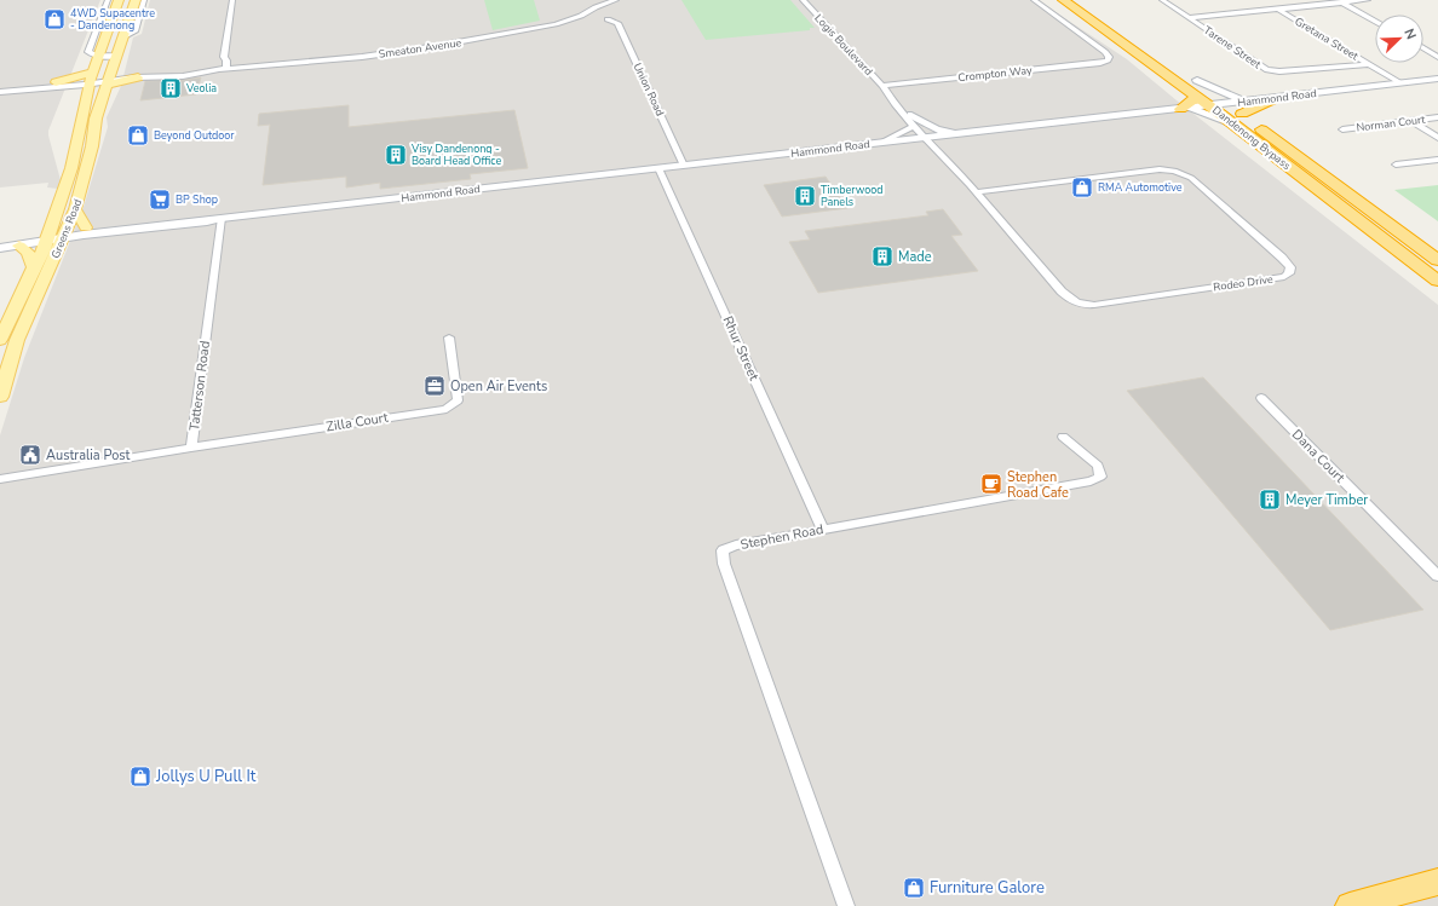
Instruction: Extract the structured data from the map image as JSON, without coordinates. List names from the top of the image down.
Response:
{
  "streets": {
    "highway": ["Dandenong Bypass"],
    "main road": ["Hammond Road", "Greens Road"],
    "street": [
      "Gretana Street",
      "Logis Boulevard",
      "Tarene Street",
      "Smeaton Avenue",
      "Crompton Way",
      "Union Road",
      "Norman Court",
      "Rodeo Drive",
      "Rhur Street",
      "Tatterson Road",
      "Zilla Court",
      "Dana Court",
      "Stephen Road"
    ]
  },
  "crossings": [
    ["Gretana Street", "Tarene Street"],
    ["Gretana Street", "Hammond Road"],
    ["Logis Boulevard", "Crompton Way"],
    ["Logis Boulevard", "Hammond Road"],
    ["Logis Boulevard", "Rodeo Drive"],
    ["Union Road", "Hammond Road"],
    ["Hammond Road", "Dandenong Bypass"],
    ["Hammond Road", "Greens Road"],
    ["Hammond Road", "Rodeo Drive"],
    ["Hammond Road", "Rhur Street"],
    ["Hammond Road", "Tatterson Road"],
    ["Rhur Street", "Stephen Road"],
    ["Tatterson Road", "Zilla Court"]
  ],
  "places": {
    "shop": [
      "4WD Supacentre - Dandenong",
      "Beyond Outdoor",
      "RMA Automotive",
      "Jollys U Pull It",
      "Furniture Galore"
    ],
    "building": [
      "Veolia",
      "Visy Dandenong - Board Head Office",
      "Timberwood Panels",
      "Made",
      "Meyer Timber"
    ],
    "supermarket": ["BP Shop"],
    "office": ["Open Air Events"],
    "public building": ["Australia Post"],
    "cafe": ["Stephen Road Cafe"]
  },
  "north": "top right"
}
